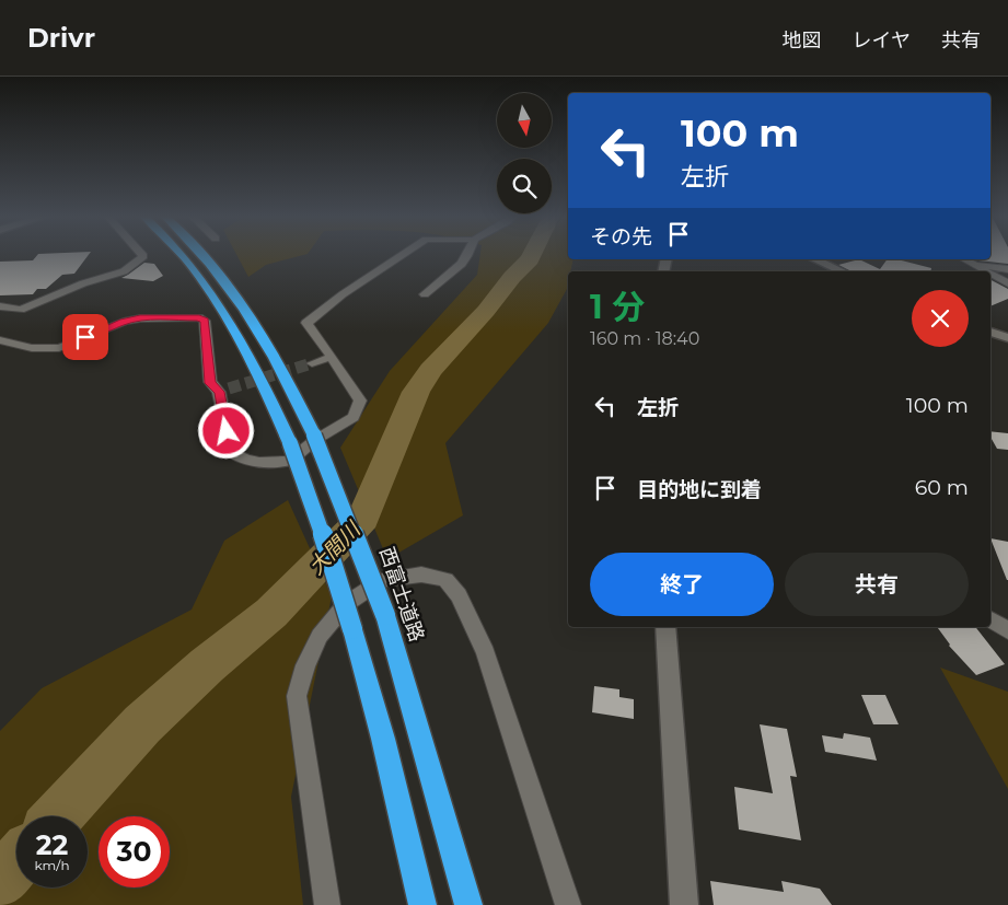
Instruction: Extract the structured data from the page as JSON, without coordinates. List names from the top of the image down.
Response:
{
  "streets": {
    "highway": ["西富士道路"]
  },
  "water": ["大間川"],
  "north": "bottom",
  "page": {
    "header": "Drivr",
    "nav": ["地図", "レイヤ", "共有"],
    "turn": ["100 m", "左折"],
    "then": "その先",
    "heading": ["1 分", "160 m · 18:40"],
    "list": [
      {
        "name": "左折",
        "value": "100 m"
      },
      {
        "name": "目的地に到着",
        "value": "60 m"
      }
    ],
    "buttons": ["終了", "共有"],
    "speed": "22 km/h",
    "limit": "30"
  }
}
